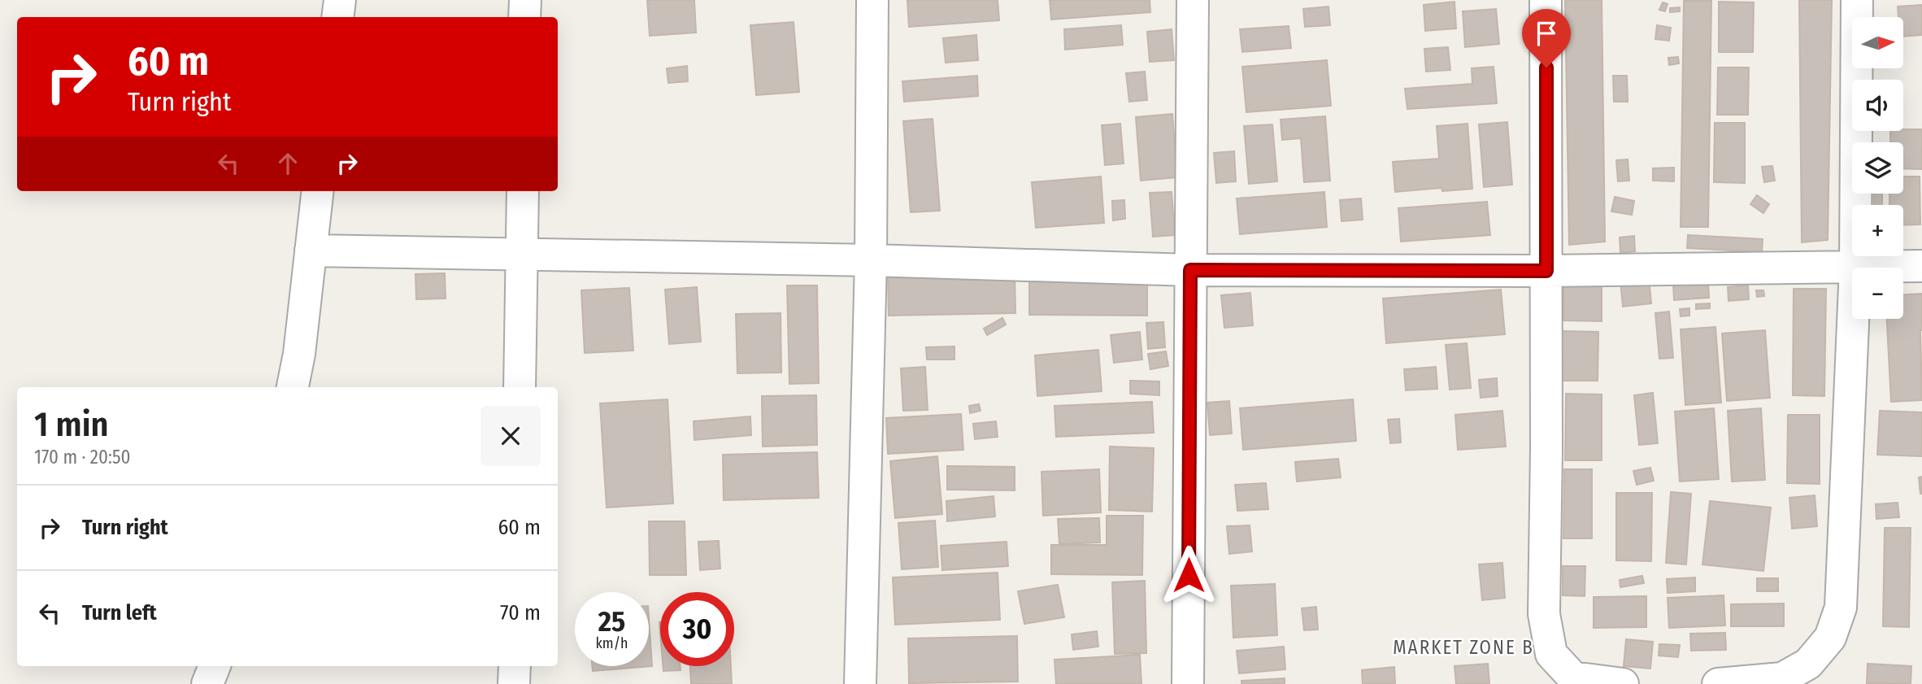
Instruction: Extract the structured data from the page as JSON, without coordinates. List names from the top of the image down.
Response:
{
  "districts": ["MARKET ZONE B"],
  "north": "right",
  "page": {
    "map_buttons": ["+", "−"],
    "turn": ["60 m", "Turn right"],
    "heading": ["1 min", "170 m · 20:50"],
    "list": [
      {
        "name": "Turn right",
        "value": "60 m"
      },
      {
        "name": "Turn left",
        "value": "70 m"
      }
    ],
    "speed": "25 km/h",
    "limit": "30"
  }
}
